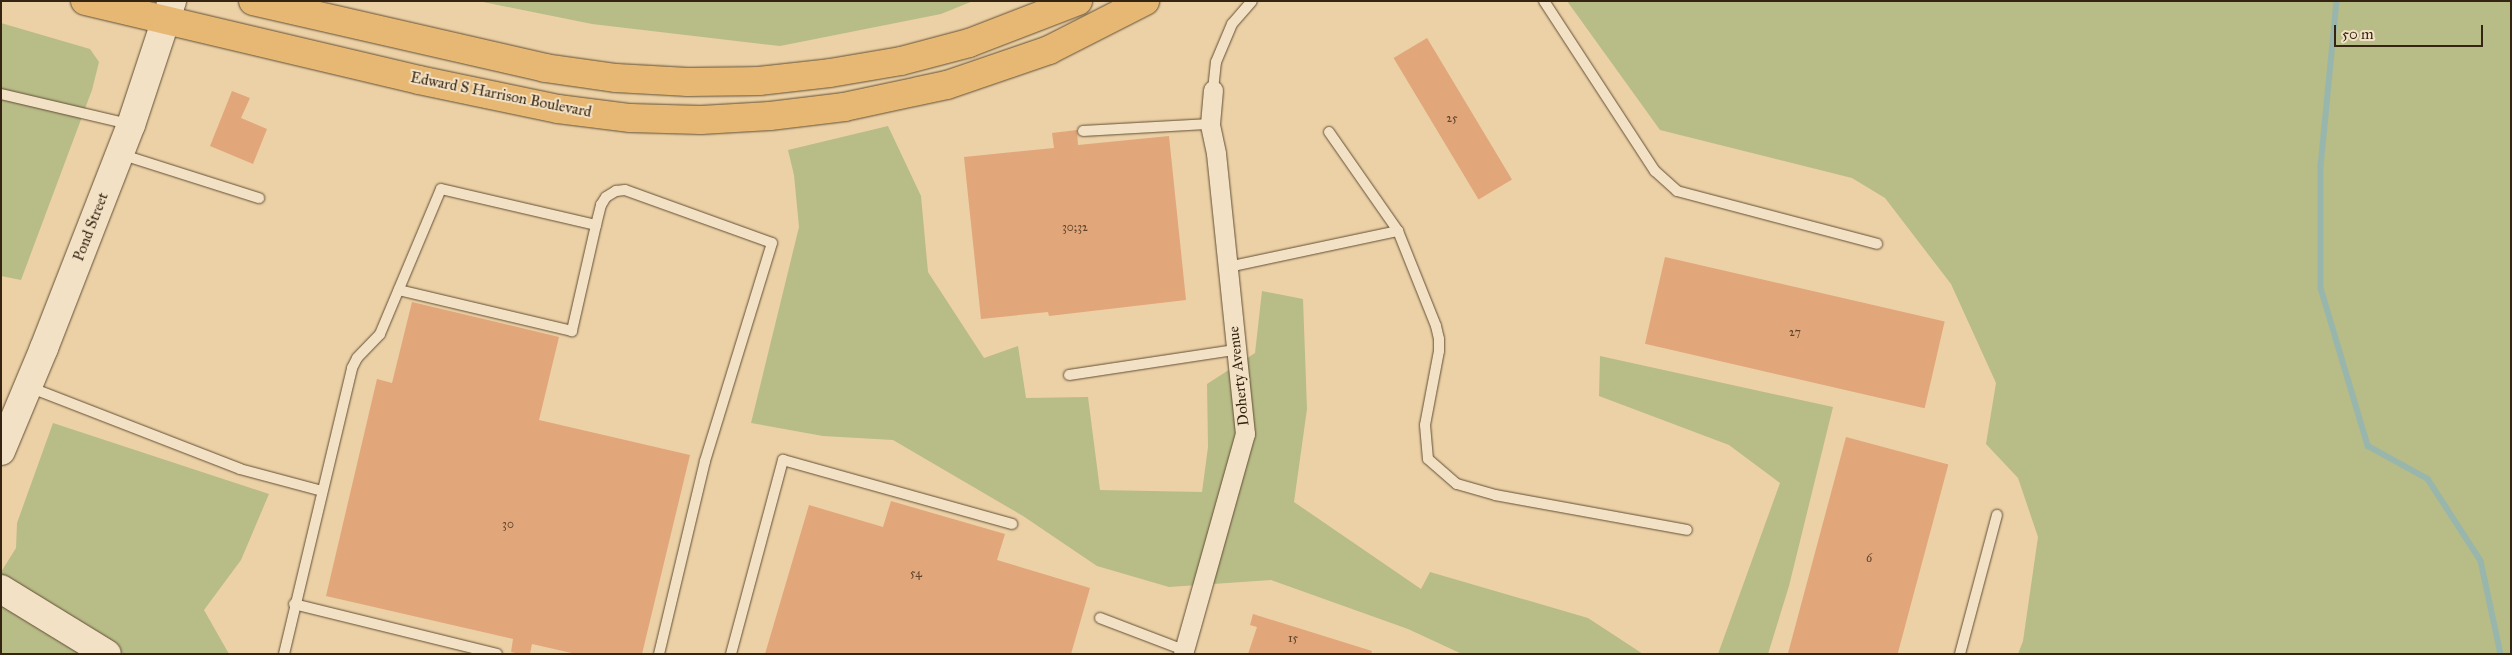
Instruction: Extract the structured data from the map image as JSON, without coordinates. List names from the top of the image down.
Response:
{
  "streets": {
    "main road": ["Edward S Harrison Boulevard"],
    "street": ["Pond Street", "Doherty Avenue"]
  },
  "crossings": [
    ["Edward S Harrison Boulevard", "Pond Street"]
  ],
  "house_numbers": [
    "25",
    "30;32",
    "27",
    "30",
    "6",
    "54",
    "15"
  ],
  "scale_bar": "50 m"
}
